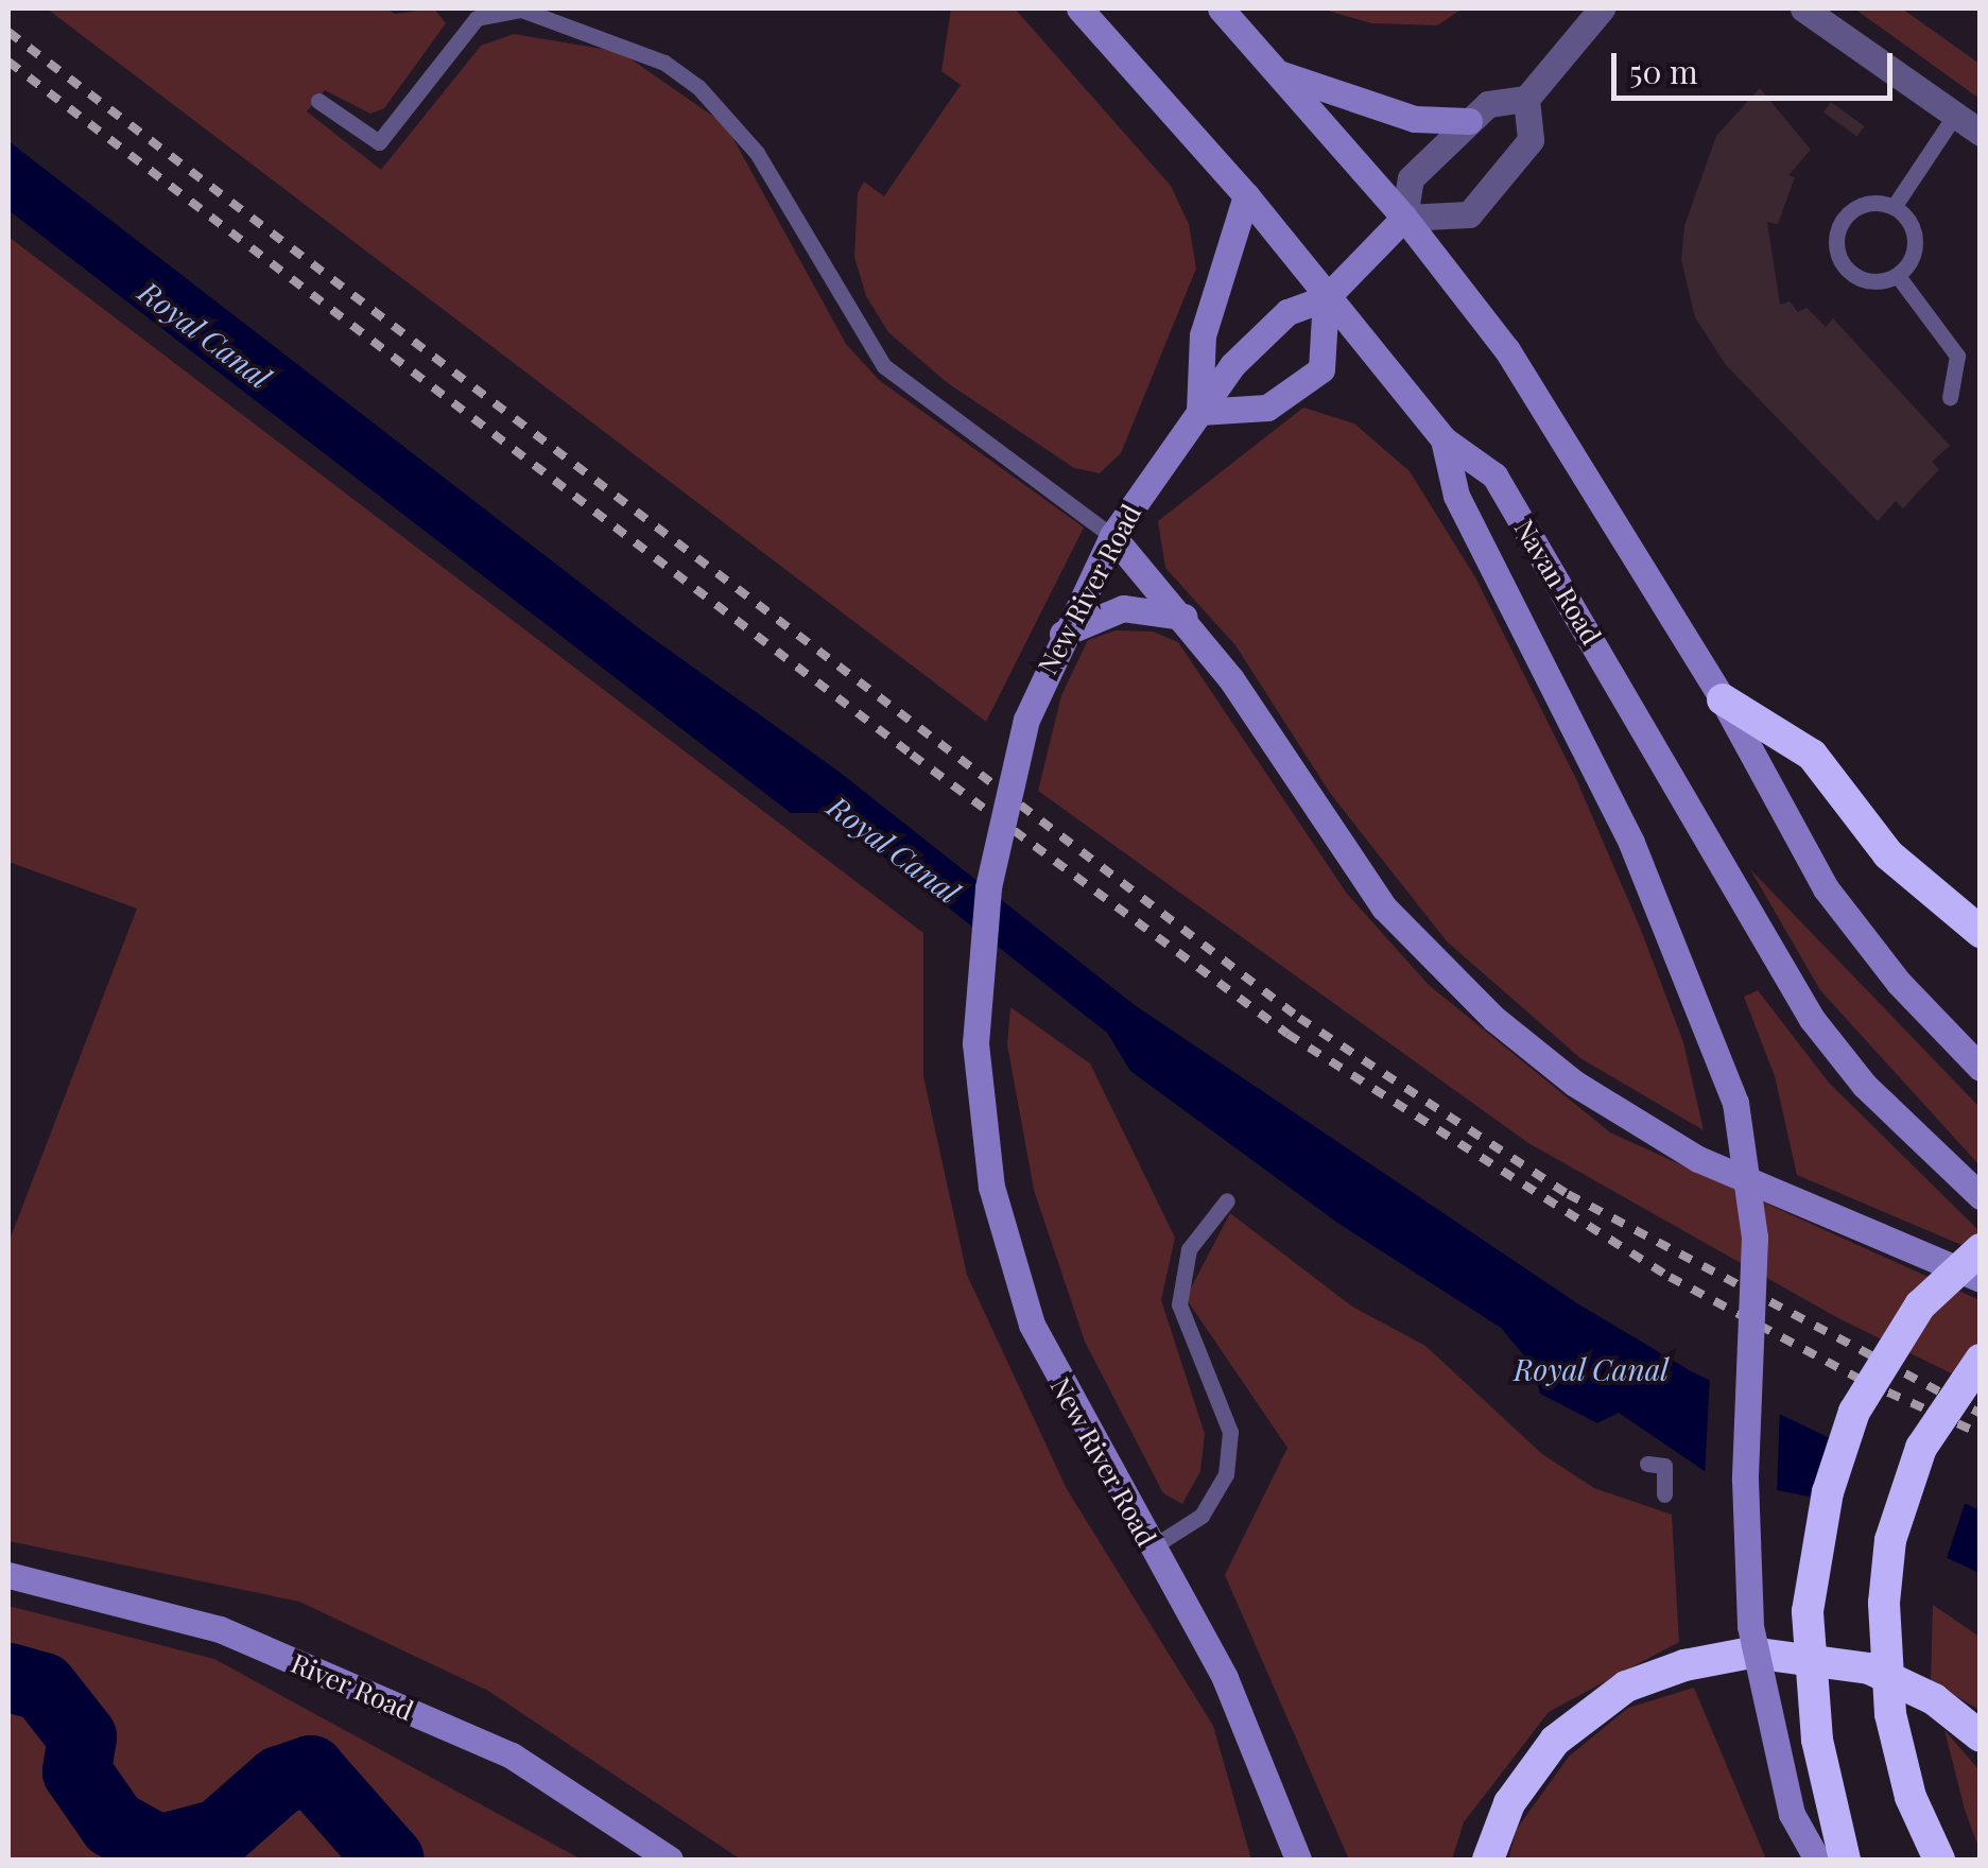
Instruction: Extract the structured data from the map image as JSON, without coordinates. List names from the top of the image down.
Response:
{
  "streets": {
    "main road": ["Navan Road", "New River Road", "River Road"]
  },
  "crossings": [
    ["Navan Road", "New River Road"]
  ],
  "water": ["Royal Canal"],
  "scale_bar": "50 m"
}
